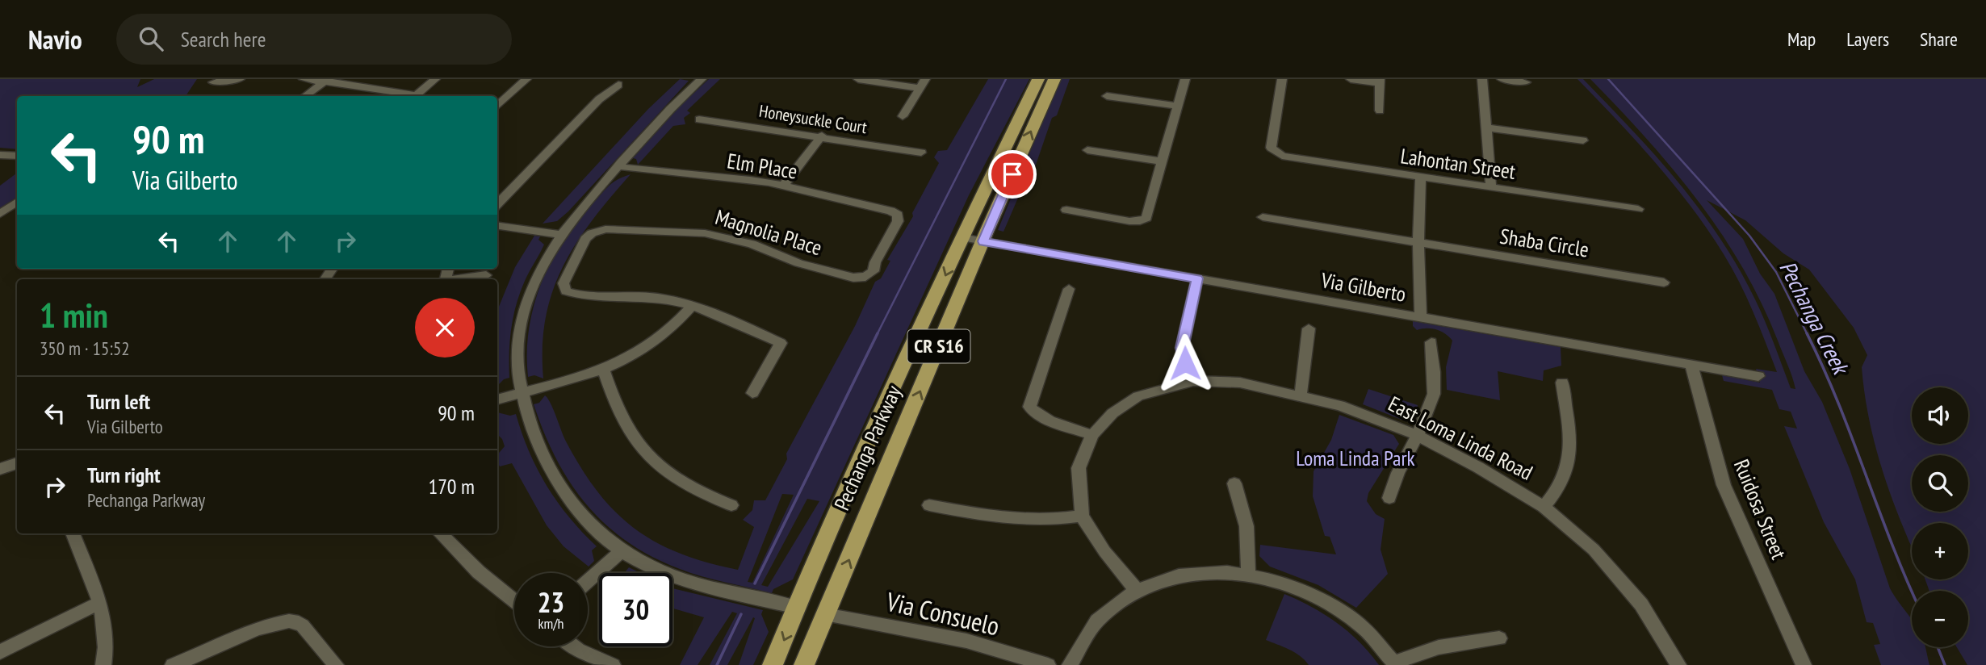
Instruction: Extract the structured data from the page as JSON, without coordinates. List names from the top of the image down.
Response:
{
  "streets": {
    "main road": ["CR S16", "Pechanga Parkway"],
    "street": [
      "Honeysuckle Court",
      "Lahontan Street",
      "Elm Place",
      "Magnolia Place",
      "Shaba Circle",
      "Via Gilberto",
      "East Loma Linda Road",
      "Ruidosa Street",
      "Via Consuelo"
    ]
  },
  "crossings": [
    ["Elm Place", "Magnolia Place"],
    ["Via Gilberto", "Pechanga Parkway"],
    ["Via Gilberto", "Ruidosa Street"],
    ["Pechanga Parkway", "Via Consuelo"]
  ],
  "water": ["Pechanga Creek"],
  "parks": ["Loma Linda Park"],
  "page": {
    "header": "Navio",
    "search": "Search here",
    "nav": ["Map", "Layers", "Share"],
    "turn": ["90 m", "Via Gilberto"],
    "heading": ["1 min", "350 m · 15:52"],
    "list": [
      {
        "name": "Turn left",
        "note": "Via Gilberto",
        "value": "90 m"
      },
      {
        "name": "Turn right",
        "note": "Pechanga Parkway",
        "value": "170 m"
      }
    ],
    "map_buttons": ["+", "−"],
    "speed": "23 km/h",
    "limit": "30"
  }
}
